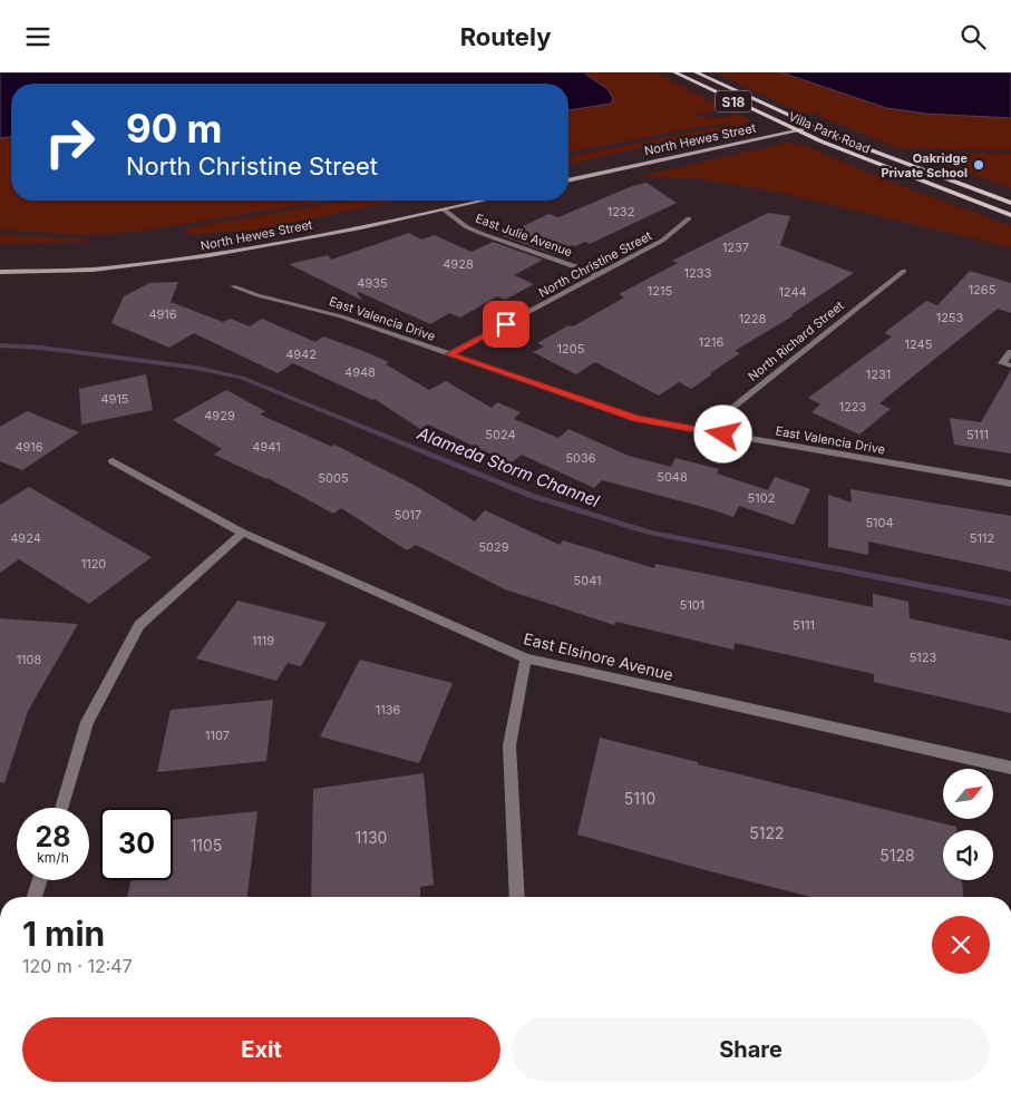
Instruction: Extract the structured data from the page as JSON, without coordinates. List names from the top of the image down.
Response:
{
  "streets": {
    "main road": ["S18", "Villa Park Road", "North Hewes Street"],
    "street": [
      "East Julie Avenue",
      "North Christine Street",
      "East Valencia Drive",
      "North Richard Street",
      "East Elsinore Avenue"
    ]
  },
  "crossings": [
    ["Villa Park Road", "North Hewes Street"],
    ["North Hewes Street", "East Julie Avenue"],
    ["East Julie Avenue", "North Christine Street"],
    ["North Christine Street", "East Valencia Drive"],
    ["East Valencia Drive", "North Richard Street"]
  ],
  "water": ["Alameda Storm Channel"],
  "places": ["Oakridge Private School"],
  "house_numbers": [
    "1232",
    "1237",
    "4928",
    "1233",
    "4935",
    "1265",
    "1215",
    "1244",
    "4916",
    "1253",
    "1228",
    "1216",
    "1245",
    "1205",
    "4942",
    "4948",
    "1231",
    "4915",
    "1223",
    "4929",
    "5024",
    "5111",
    "4916",
    "4941",
    "5036",
    "5048",
    "5005",
    "5102",
    "5017",
    "5104",
    "4924",
    "5112",
    "5029",
    "1120",
    "5041",
    "5101",
    "5111",
    "1119",
    "5123",
    "1108",
    "1136",
    "1107",
    "5110",
    "5122",
    "1130",
    "1105",
    "5128"
  ],
  "north": "top right",
  "page": {
    "header": "Routely",
    "turn": ["90 m", "North Christine Street"],
    "speed": "28 km/h",
    "limit": "30",
    "heading": ["1 min", "120 m · 12:47"],
    "buttons": ["Exit", "Share"]
  }
}
